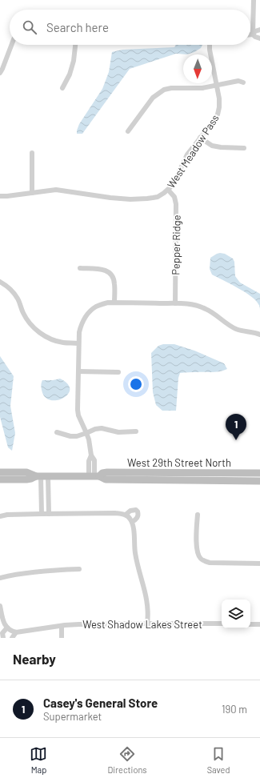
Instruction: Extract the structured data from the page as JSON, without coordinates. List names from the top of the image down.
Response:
{
  "streets": {
    "main road": ["West 29th Street North"],
    "street": ["West Meadow Pass", "Pepper Ridge", "West Shadow Lakes Street"]
  },
  "crossings": [
    ["West Meadow Pass", "Pepper Ridge"]
  ],
  "north": "bottom",
  "page": {
    "search": "Search here",
    "pins": "1",
    "heading": "Nearby",
    "list": [
      {
        "mark": "1",
        "name": "Casey's General Store",
        "note": "Supermarket",
        "value": "190 m"
      }
    ],
    "nav": ["Map", "Directions", "Saved"]
  }
}
